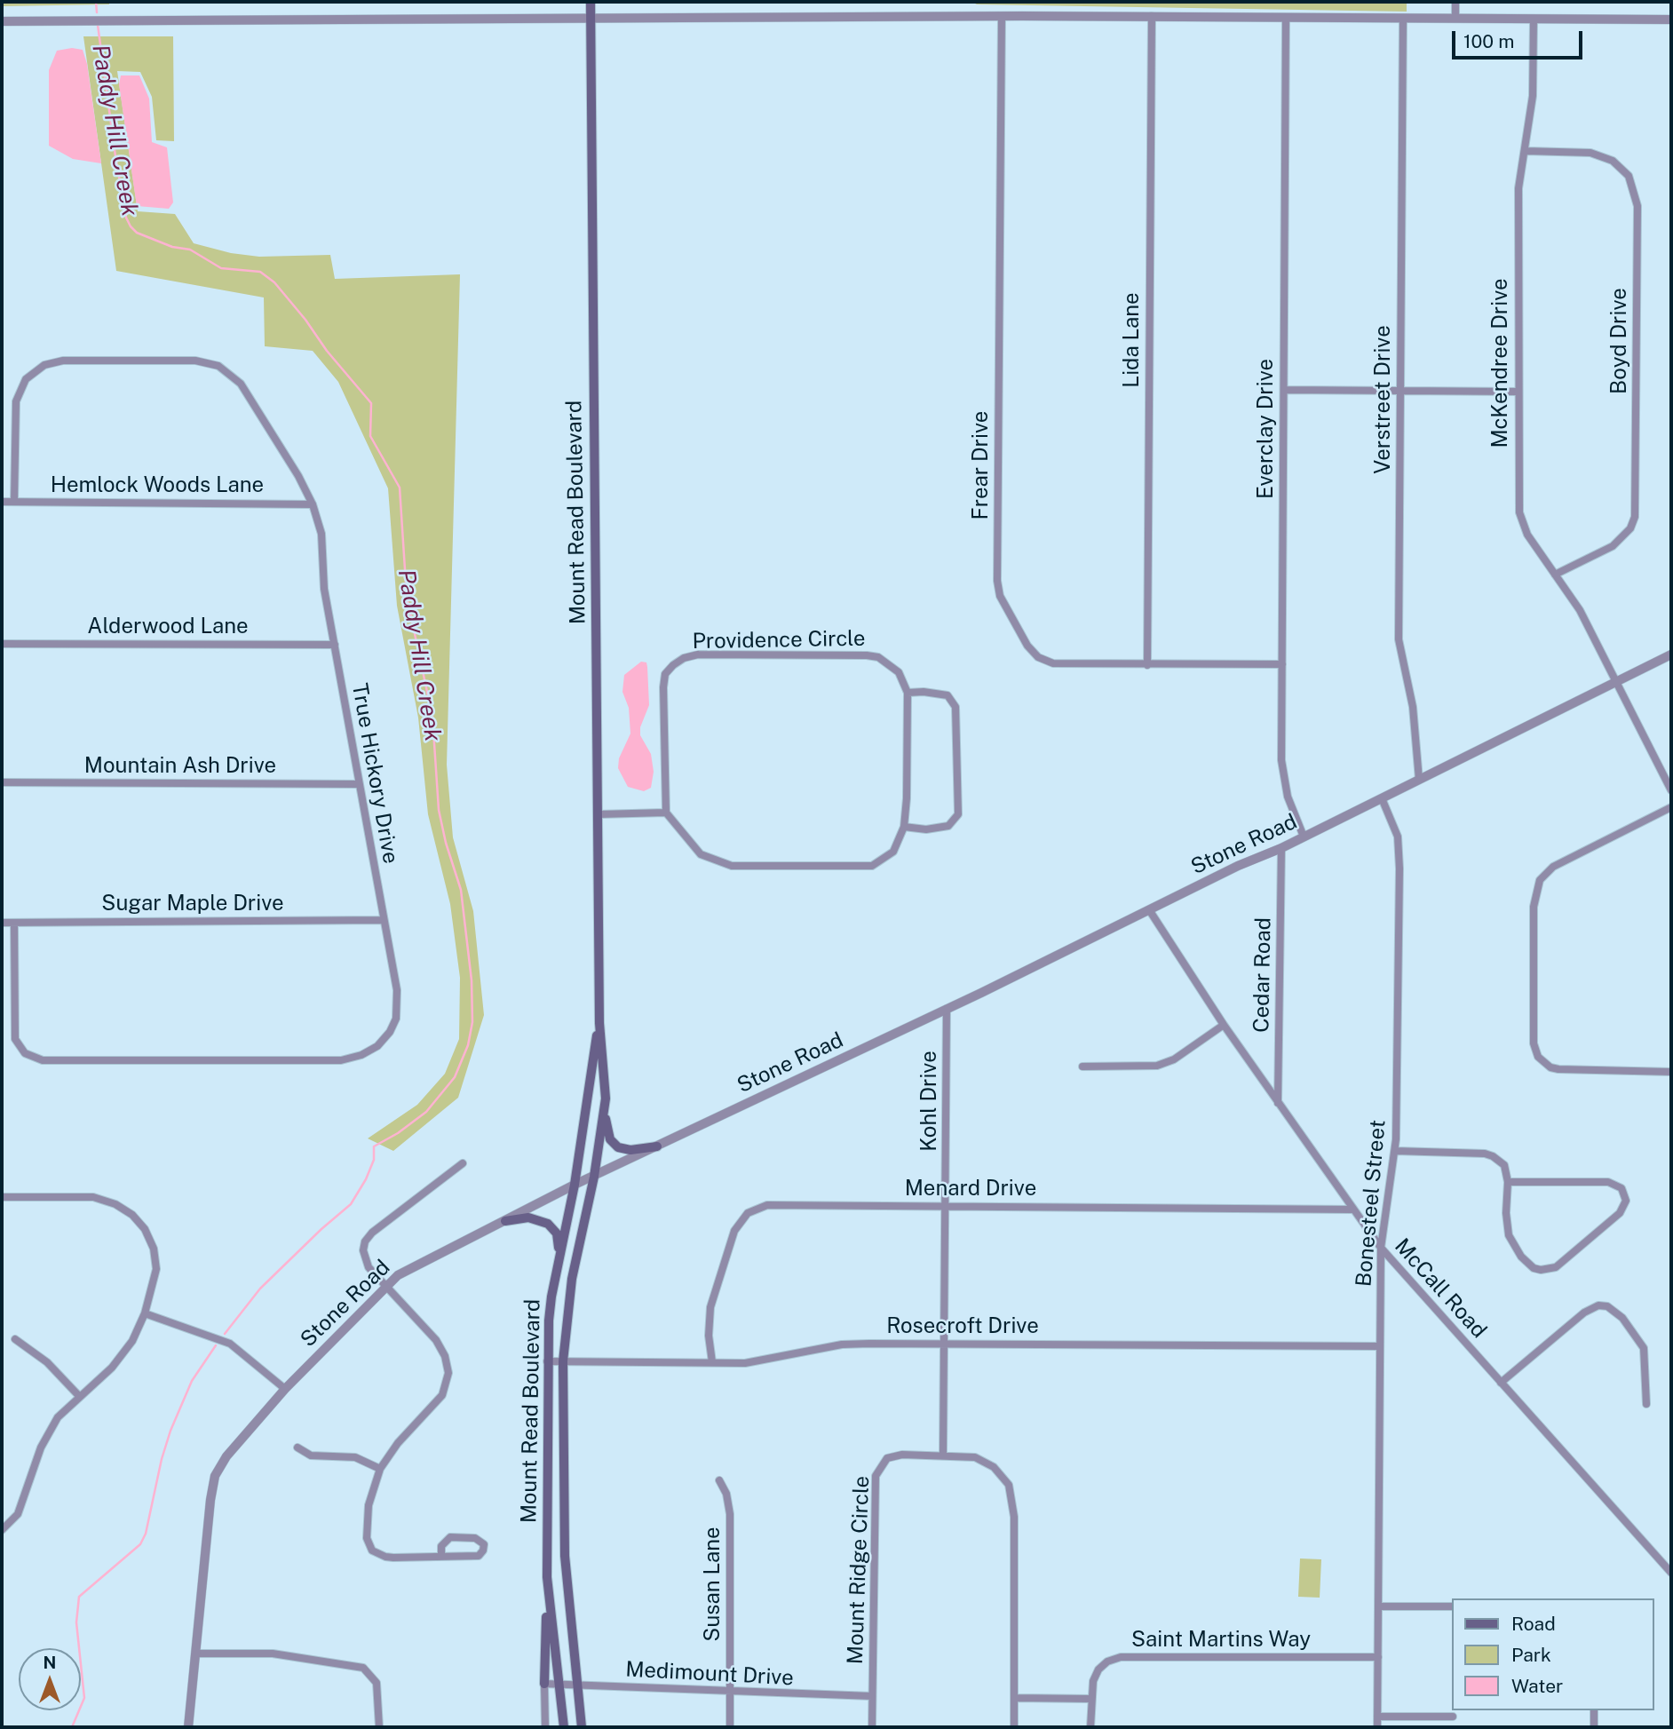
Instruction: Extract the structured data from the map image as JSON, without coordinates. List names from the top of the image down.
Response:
{
  "streets": {
    "main road": ["Mount Read Boulevard"],
    "street": [
      "Lida Lane",
      "Boyd Drive",
      "McKendree Drive",
      "Verstreet Drive",
      "Everclay Drive",
      "Frear Drive",
      "Hemlock Woods Lane",
      "Alderwood Lane",
      "Providence Circle",
      "Mountain Ash Drive",
      "True Hickory Drive",
      "Stone Road",
      "Sugar Maple Drive",
      "Cedar Road",
      "Kohl Drive",
      "Menard Drive",
      "Bonesteel Street",
      "McCall Road",
      "Rosecroft Drive",
      "Mount Ridge Circle",
      "Susan Lane",
      "Saint Martins Way",
      "Medimount Drive"
    ]
  },
  "crossings": [
    ["Lida Lane", "Frear Drive"],
    ["Boyd Drive", "McKendree Drive"],
    ["McKendree Drive", "Stone Road"],
    ["Verstreet Drive", "Stone Road"],
    ["Everclay Drive", "Frear Drive"],
    ["Everclay Drive", "Stone Road"],
    ["Hemlock Woods Lane", "True Hickory Drive"],
    ["Mount Read Boulevard", "Stone Road"],
    ["Mount Read Boulevard", "Rosecroft Drive"],
    ["Mount Read Boulevard", "Medimount Drive"],
    ["Alderwood Lane", "True Hickory Drive"],
    ["Mountain Ash Drive", "True Hickory Drive"],
    ["True Hickory Drive", "Sugar Maple Drive"],
    ["Stone Road", "Cedar Road"],
    ["Stone Road", "Kohl Drive"],
    ["Stone Road", "Bonesteel Street"],
    ["Stone Road", "McCall Road"],
    ["Cedar Road", "McCall Road"],
    ["Kohl Drive", "Menard Drive"],
    ["Kohl Drive", "Rosecroft Drive"],
    ["Kohl Drive", "Mount Ridge Circle"],
    ["Menard Drive", "McCall Road"],
    ["Menard Drive", "Rosecroft Drive"],
    ["Bonesteel Street", "McCall Road"],
    ["Bonesteel Street", "Rosecroft Drive"],
    ["Bonesteel Street", "Saint Martins Way"],
    ["Mount Ridge Circle", "Medimount Drive"],
    ["Susan Lane", "Medimount Drive"]
  ],
  "water": ["Paddy Hill Creek"],
  "legend": ["Road", "Park", "Water"],
  "scale_bar": "100 m",
  "north": "top"
}
